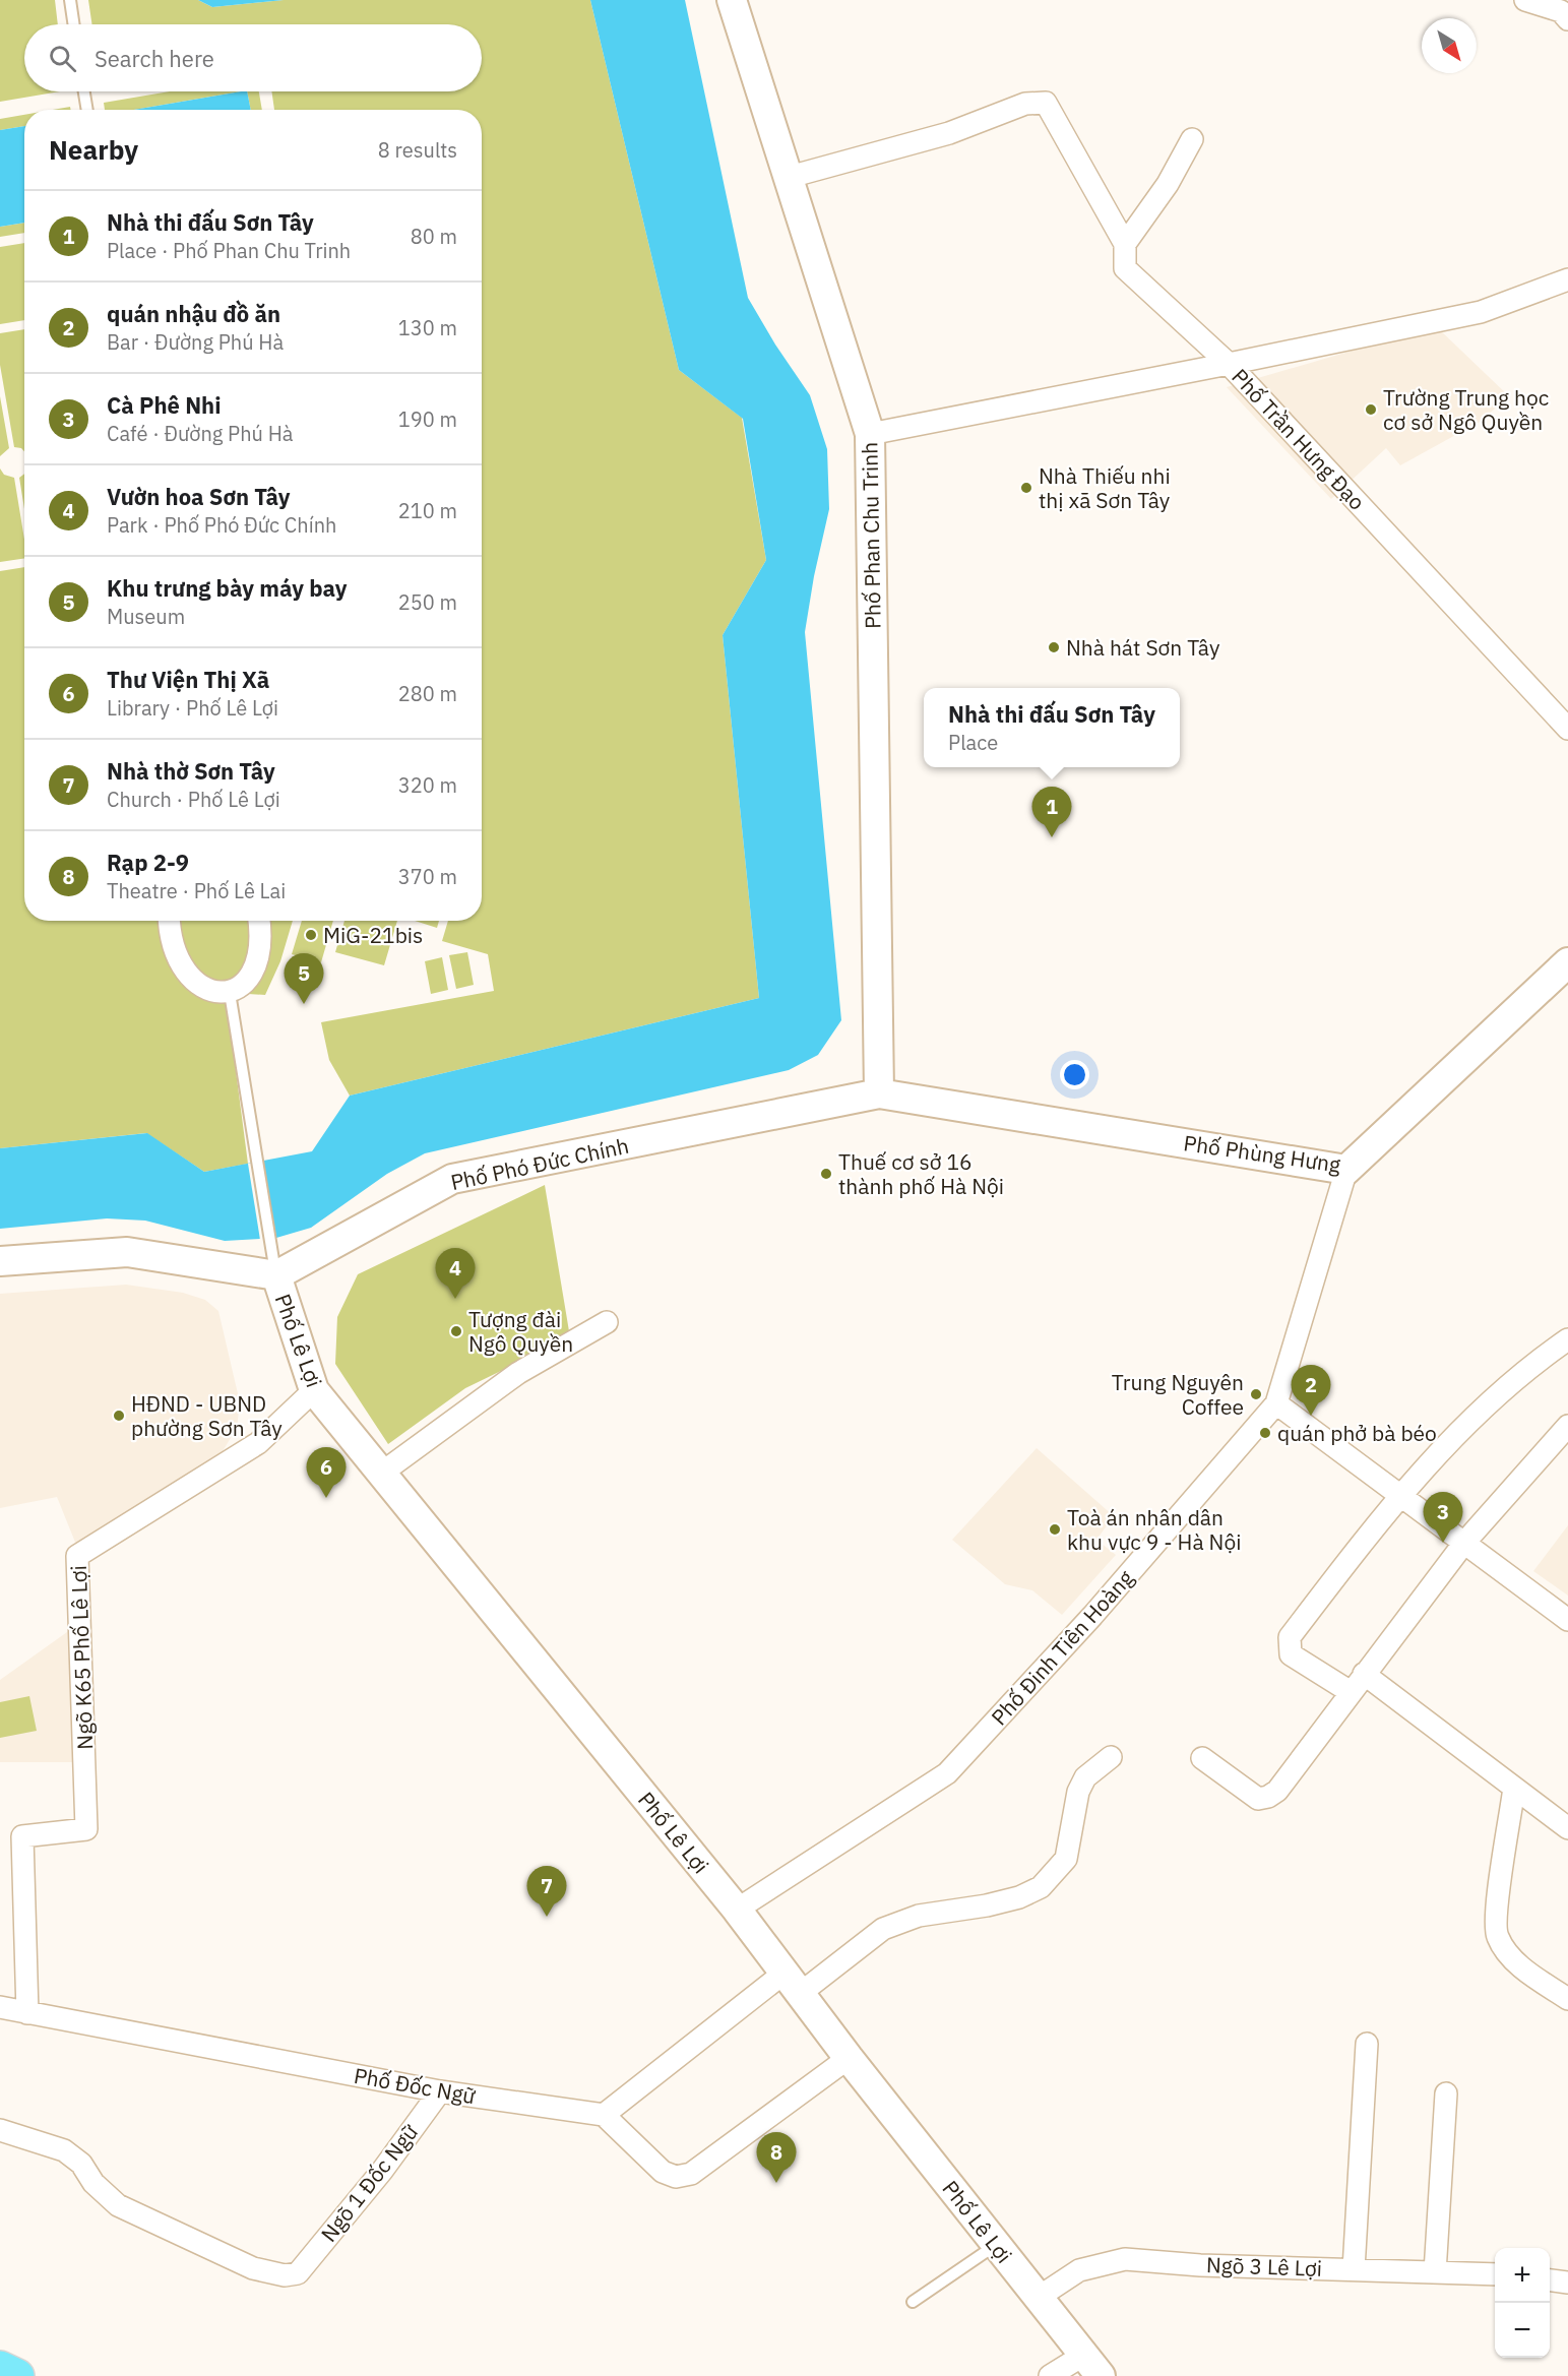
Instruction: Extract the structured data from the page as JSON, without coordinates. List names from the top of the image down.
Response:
{
  "streets": {
    "main road": [
      "Phố Phan Chu Trinh",
      "Phố Phùng Hưng",
      "Phố Phó Đức Chính",
      "Phố Lê Lợi"
    ],
    "street": [
      "Phố Trần Hưng Đạo",
      "Phố Đinh Tiên Hoàng",
      "Ngõ K65 Phố Lê Lợi",
      "Phố Đốc Ngữ",
      "Ngõ 1 Đốc Ngữ",
      "Ngõ 3 Lê Lợi"
    ]
  },
  "crossings": [
    ["Phố Trần Hưng Đạo", "Phố Phan Chu Trinh"],
    ["Phố Phan Chu Trinh", "Phố Phùng Hưng"],
    ["Phố Phan Chu Trinh", "Phố Phó Đức Chính"],
    ["Phố Phùng Hưng", "Phố Phó Đức Chính"],
    ["Phố Phùng Hưng", "Phố Đinh Tiên Hoàng"],
    ["Phố Phó Đức Chính", "Phố Lê Lợi"],
    ["Phố Lê Lợi", "Phố Đinh Tiên Hoàng"],
    ["Phố Lê Lợi", "Ngõ K65 Phố Lê Lợi"],
    ["Phố Lê Lợi", "Ngõ 3 Lê Lợi"],
    ["Ngõ K65 Phố Lê Lợi", "Phố Đốc Ngữ"],
    ["Phố Đốc Ngữ", "Ngõ 1 Đốc Ngữ"]
  ],
  "places": [
    "Trường Trung học cơ sở Ngô Quyền",
    "Nhà Thiếu nhi thị xã Sơn Tây",
    "Nhà hát Sơn Tây",
    "MiG-21bis",
    "Thuế cơ sở 16 thành phố Hà Nội",
    "Tượng đài Ngô Quyền",
    "Trung Nguyên Coffee",
    "HĐND - UBND phường Sơn Tây",
    "quán phở bà béo",
    "Toà án nhân dân khu vực 9 - Hà Nội"
  ],
  "north": "bottom right",
  "page": {
    "search": "Search here",
    "heading": ["Nearby", "8 results"],
    "list": [
      {
        "mark": "1",
        "name": "Nhà thi đấu Sơn Tây",
        "note": "Place · Phố Phan Chu Trinh",
        "value": "80 m"
      },
      {
        "mark": "2",
        "name": "quán nhậu đồ ăn",
        "note": "Bar · Đường Phú Hà",
        "value": "130 m"
      },
      {
        "mark": "3",
        "name": "Cà Phê Nhi",
        "note": "Café · Đường Phú Hà",
        "value": "190 m"
      },
      {
        "mark": "4",
        "name": "Vườn hoa Sơn Tây",
        "note": "Park · Phố Phó Đức Chính",
        "value": "210 m"
      },
      {
        "mark": "5",
        "name": "Khu trưng bày máy bay",
        "note": "Museum",
        "value": "250 m"
      },
      {
        "mark": "6",
        "name": "Thư Viện Thị Xã",
        "note": "Library · Phố Lê Lợi",
        "value": "280 m"
      },
      {
        "mark": "7",
        "name": "Nhà thờ Sơn Tây",
        "note": "Church · Phố Lê Lợi",
        "value": "320 m"
      },
      {
        "mark": "8",
        "name": "Rạp 2-9",
        "note": "Theatre · Phố Lê Lai",
        "value": "370 m"
      }
    ],
    "popup": ["Nhà thi đấu Sơn Tây", "Place"],
    "pins": [
      "1",
      "5",
      "4",
      "2",
      "6",
      "3",
      "7",
      "8"
    ],
    "map_buttons": ["+", "−"]
  }
}
